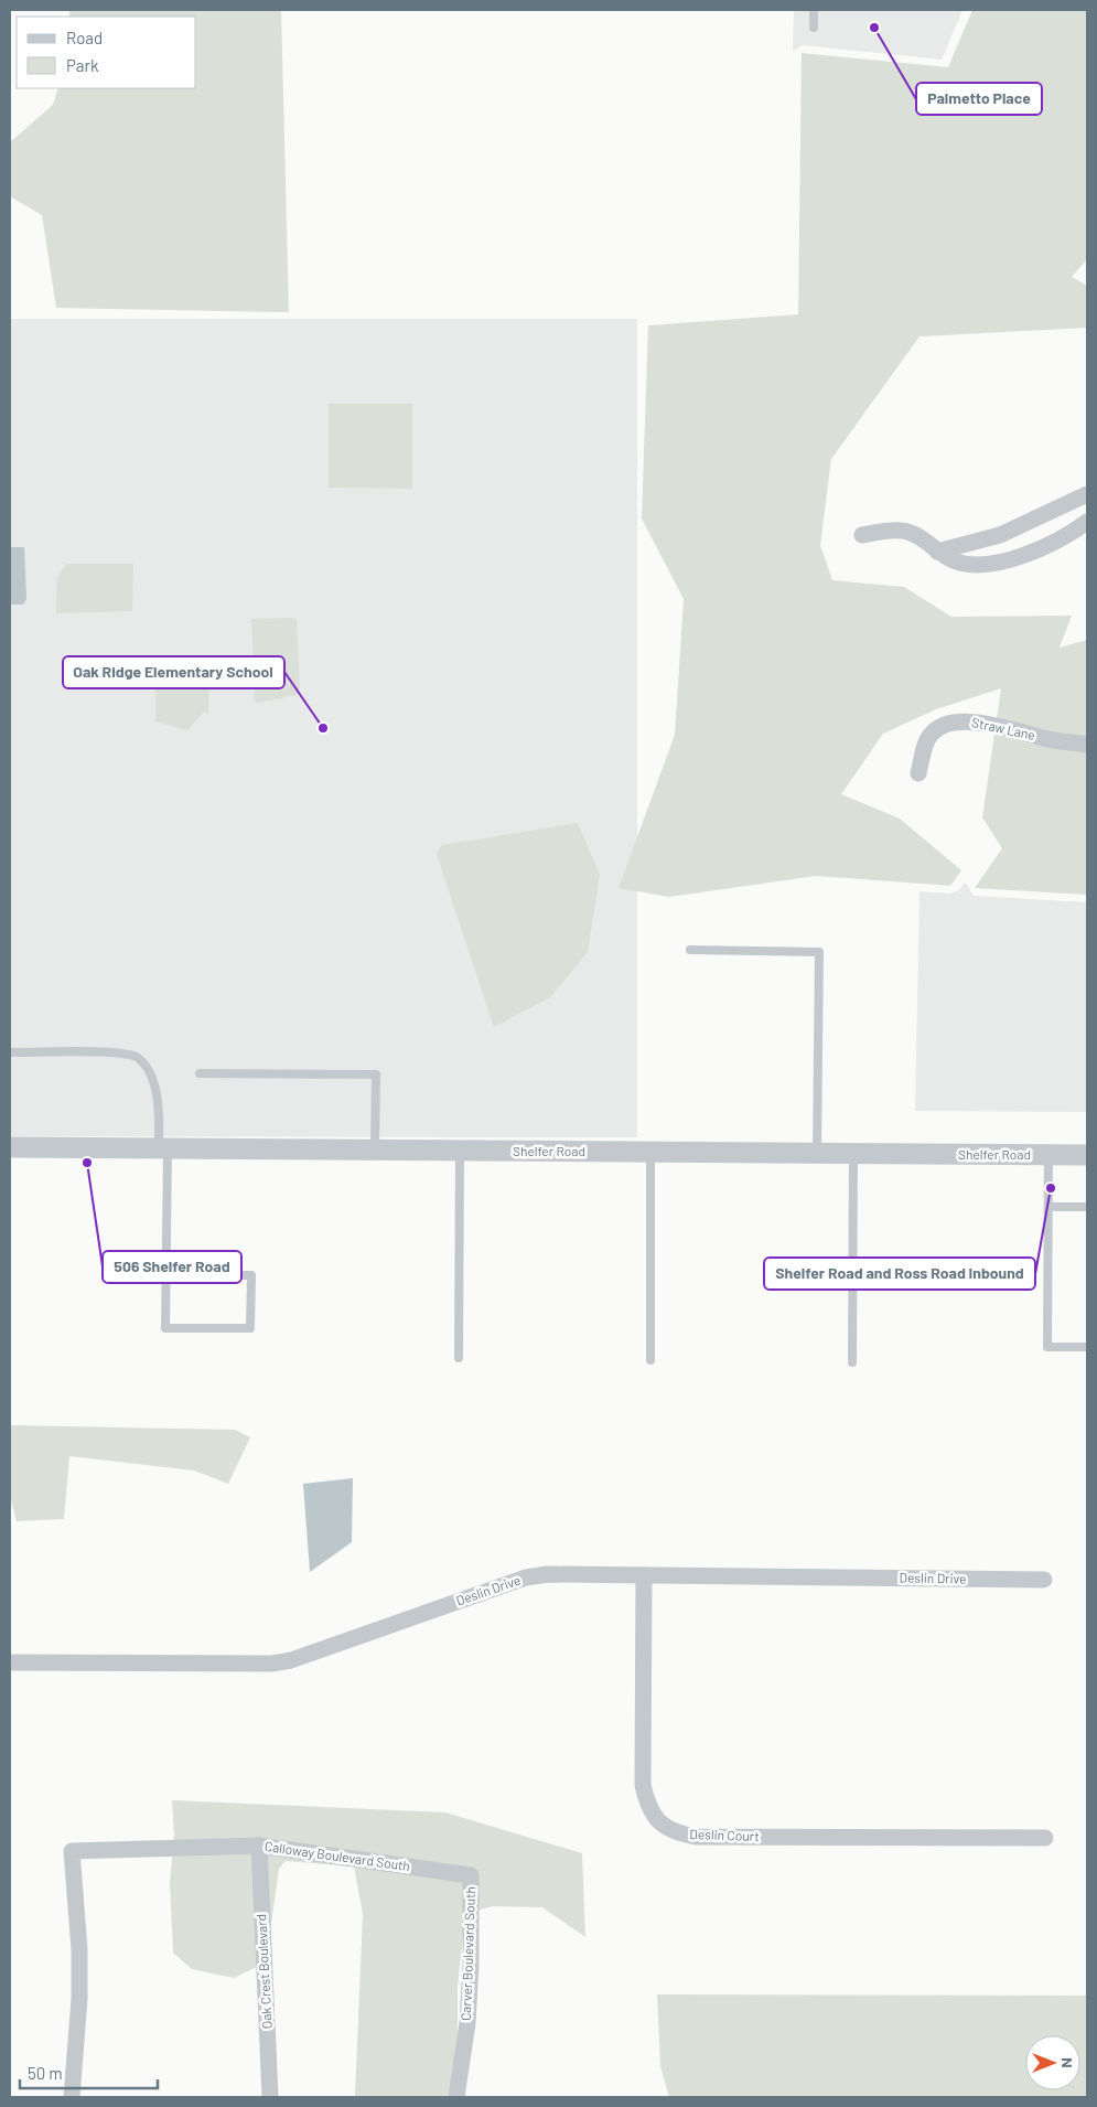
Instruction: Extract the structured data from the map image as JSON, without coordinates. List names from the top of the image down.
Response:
{
  "streets": {
    "street": [
      "Straw Lane",
      "Shelfer Road",
      "Deslin Drive",
      "Deslin Court",
      "Calloway Boulevard South",
      "Carver Boulevard South",
      "Oak Crest Boulevard"
    ]
  },
  "crossings": [
    ["Deslin Drive", "Deslin Court"],
    ["Calloway Boulevard South", "Carver Boulevard South"],
    ["Calloway Boulevard South", "Oak Crest Boulevard"]
  ],
  "places": [
    "Palmetto Place",
    "Oak Ridge Elementary School",
    "506 Shelfer Road",
    "Shelfer Road and Ross Road Inbound"
  ],
  "legend": ["Road", "Park"],
  "scale_bar": "50 m",
  "north": "right"
}
